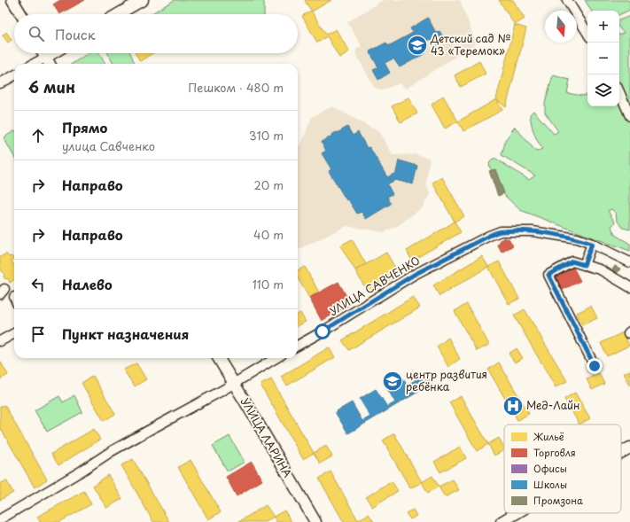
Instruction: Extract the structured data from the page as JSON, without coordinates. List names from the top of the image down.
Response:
{
  "streets": {
    "main road": ["УЛИЦА ЛАРИНА"],
    "street": ["УЛИЦА САВЧЕНКО"]
  },
  "places": {
    "school or university": ["Детский сад № 43 «Теремок»", "центр развития ребёнка"],
    "hospital": ["Мед-Лайн"]
  },
  "legend": [
    "Жильё",
    "Торговля",
    "Офисы",
    "Школы",
    "Промзона"
  ],
  "north": "bottom",
  "page": {
    "map_buttons": ["+", "−"],
    "search": "Поиск",
    "heading": ["6 мин", "Пешком · 480 m"],
    "list": [
      ["Прямо", "улица Савченко", "310 m"],
      ["Направо", "20 m"],
      ["Направо", "40 m"],
      ["Налево", "110 m"],
      "Пункт назначения"
    ]
  }
}
